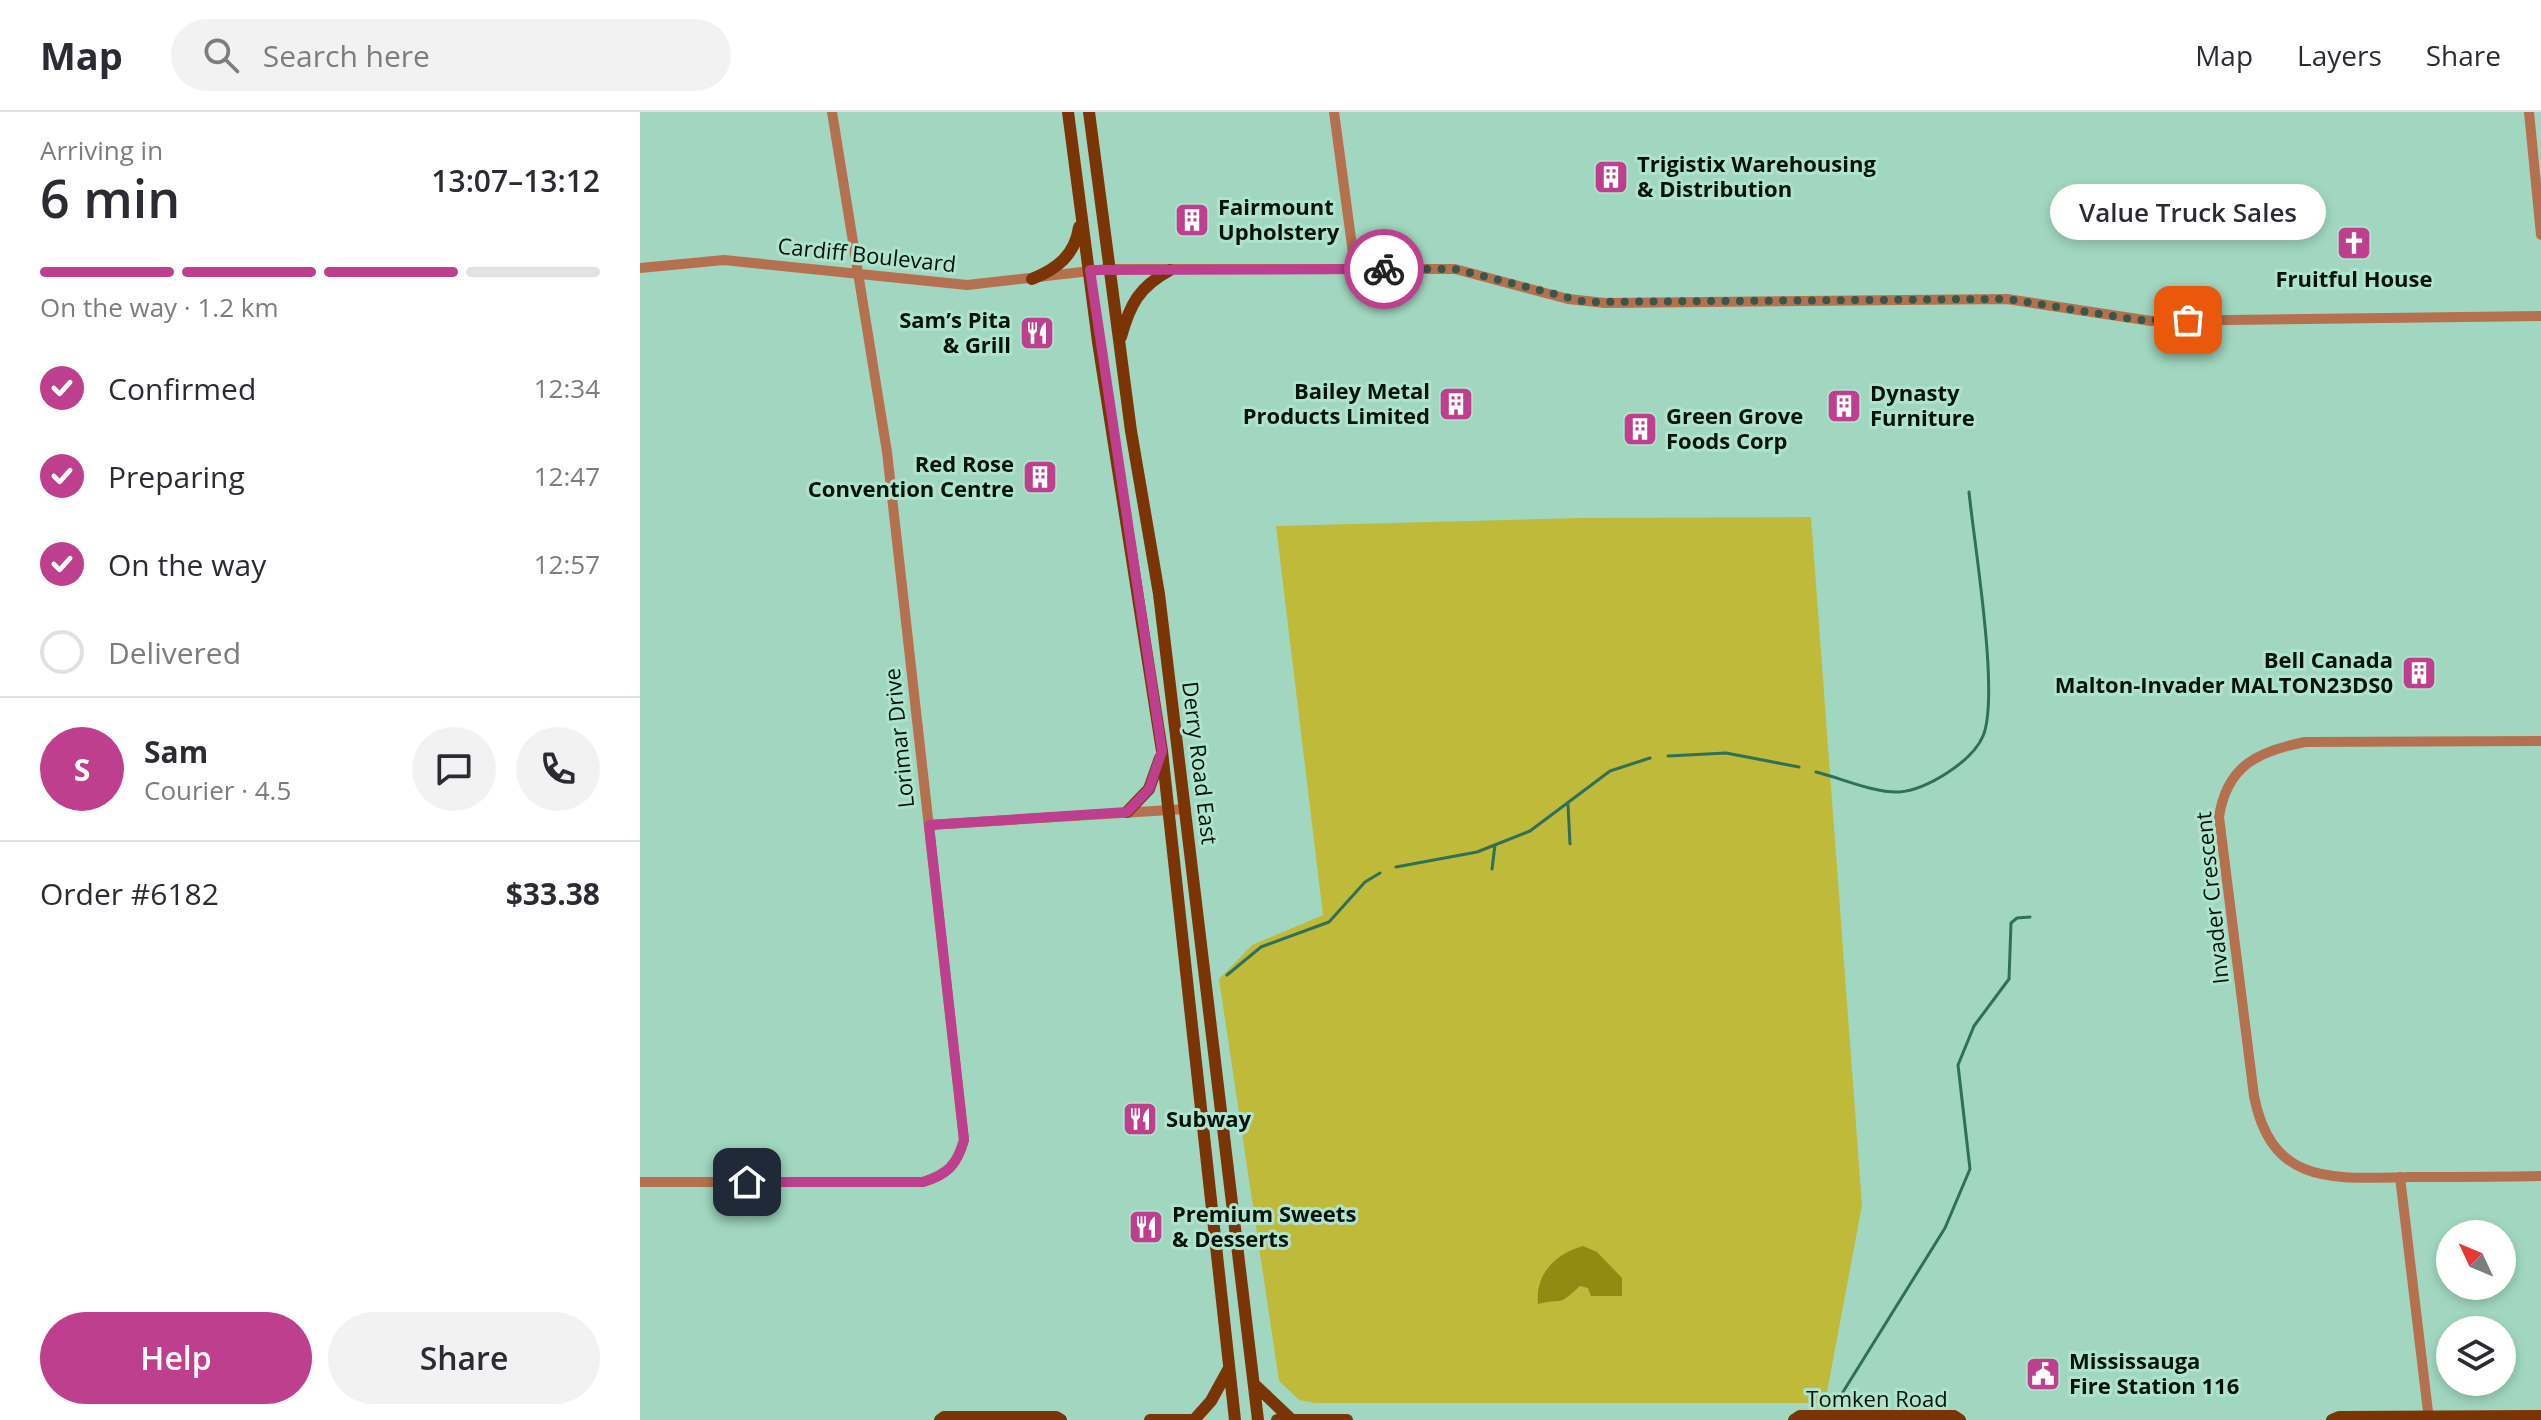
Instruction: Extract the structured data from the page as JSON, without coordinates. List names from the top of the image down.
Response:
{
  "streets": {
    "main road": ["Derry Road East", "Tomken Road"],
    "street": ["Cardiff Boulevard", "Lorimar Drive", "Invader Crescent"]
  },
  "crossings": [
    ["Cardiff Boulevard", "Lorimar Drive"],
    ["Cardiff Boulevard", "Derry Road East"]
  ],
  "places": {
    "building": [
      "Trigistix Warehousing & Distribution",
      "Fairmount Upholstery",
      "Bailey Metal Products Limited",
      "Dynasty Furniture",
      "Green Grove Foods Corp",
      "Red Rose Convention Centre",
      "Bell Canada Malton-Invader MALTON23DS0"
    ],
    "church": ["Fruitful House"],
    "other": ["Value Truck Sales"],
    "restaurant": ["Sam’s Pita & Grill", "Subway", "Premium Sweets & Desserts"],
    "public building": ["Mississauga Fire Station 116"]
  },
  "north": "top left",
  "page": {
    "header": "Map",
    "search": "Search here",
    "nav": ["Map", "Layers", "Share"],
    "heading": ["6 min", "Arriving in", "13:07–13:12"],
    "panel": [
      "Sam",
      "Courier · 4.5",
      "Order #6182",
      "$33.38"
    ],
    "bubble": "Value Truck Sales",
    "bar": "On the way · 1.2 km",
    "list": [
      ["Confirmed", "12:34"],
      ["Preparing", "12:47"],
      ["On the way", "12:57"],
      "Delivered"
    ],
    "round": "S",
    "buttons": ["Help", "Share"]
  }
}
